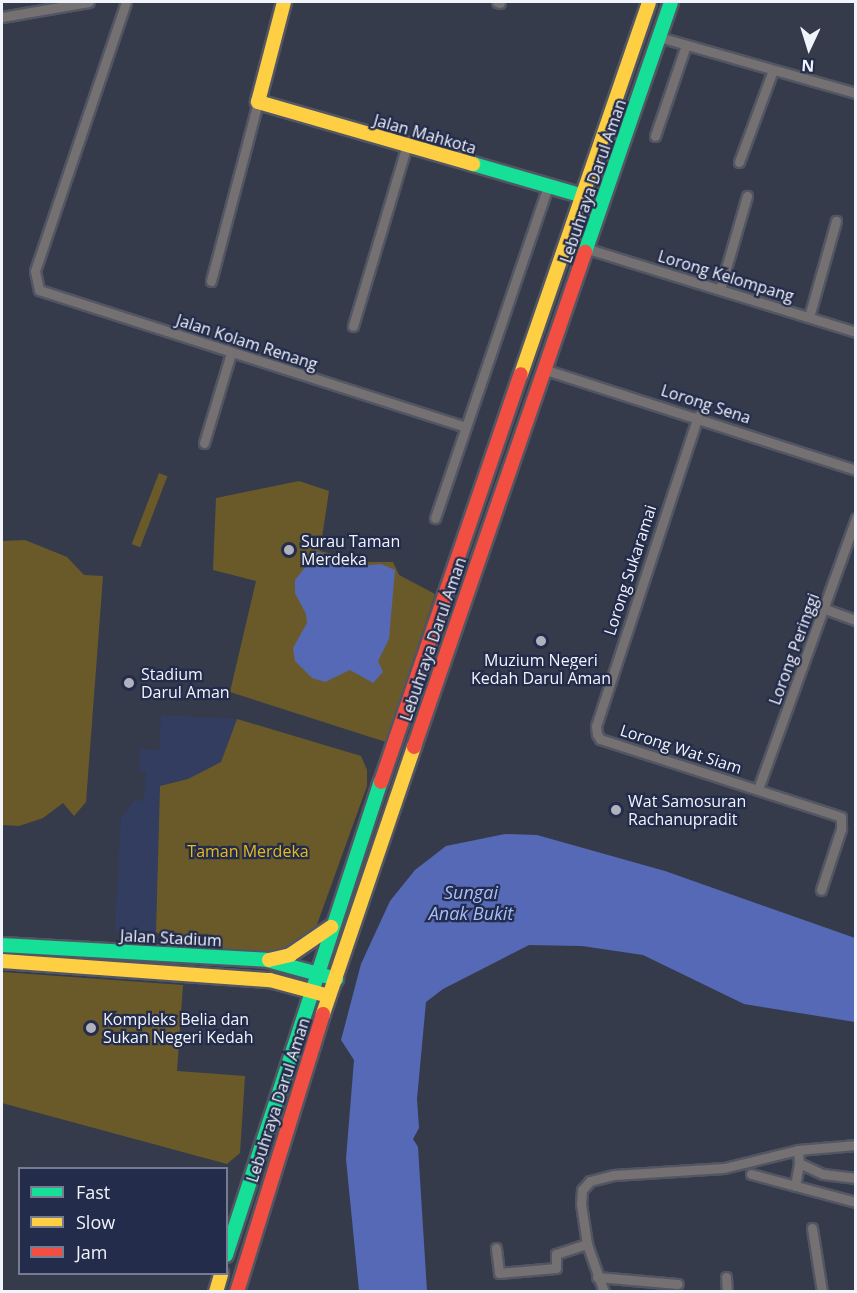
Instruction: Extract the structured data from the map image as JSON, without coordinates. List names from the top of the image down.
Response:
{
  "streets": {
    "main road": ["Jalan Mahkota", "Lebuhraya Darul Aman", "Jalan Stadium"],
    "street": [
      "Lorong Kelompang",
      "Jalan Kolam Renang",
      "Lorong Sena",
      "Lorong Sukaramai",
      "Lorong Peringgi",
      "Lorong Wat Siam"
    ]
  },
  "crossings": [
    ["Jalan Mahkota", "Lebuhraya Darul Aman"],
    ["Lebuhraya Darul Aman", "Lorong Kelompang"],
    ["Lebuhraya Darul Aman", "Lorong Sena"],
    ["Lebuhraya Darul Aman", "Jalan Stadium"],
    ["Lorong Sena", "Lorong Sukaramai"],
    ["Lorong Sukaramai", "Lorong Wat Siam"],
    ["Lorong Peringgi", "Lorong Wat Siam"]
  ],
  "water": ["Sungai Anak Bukit"],
  "parks": ["Taman Merdeka"],
  "places": [
    "Surau Taman Merdeka",
    "Muzium Negeri Kedah Darul Aman",
    "Stadium Darul Aman",
    "Wat Samosuran Rachanupradit",
    "Kompleks Belia dan Sukan Negeri Kedah"
  ],
  "legend": ["Fast", "Slow", "Jam"],
  "north": "bottom"
}
